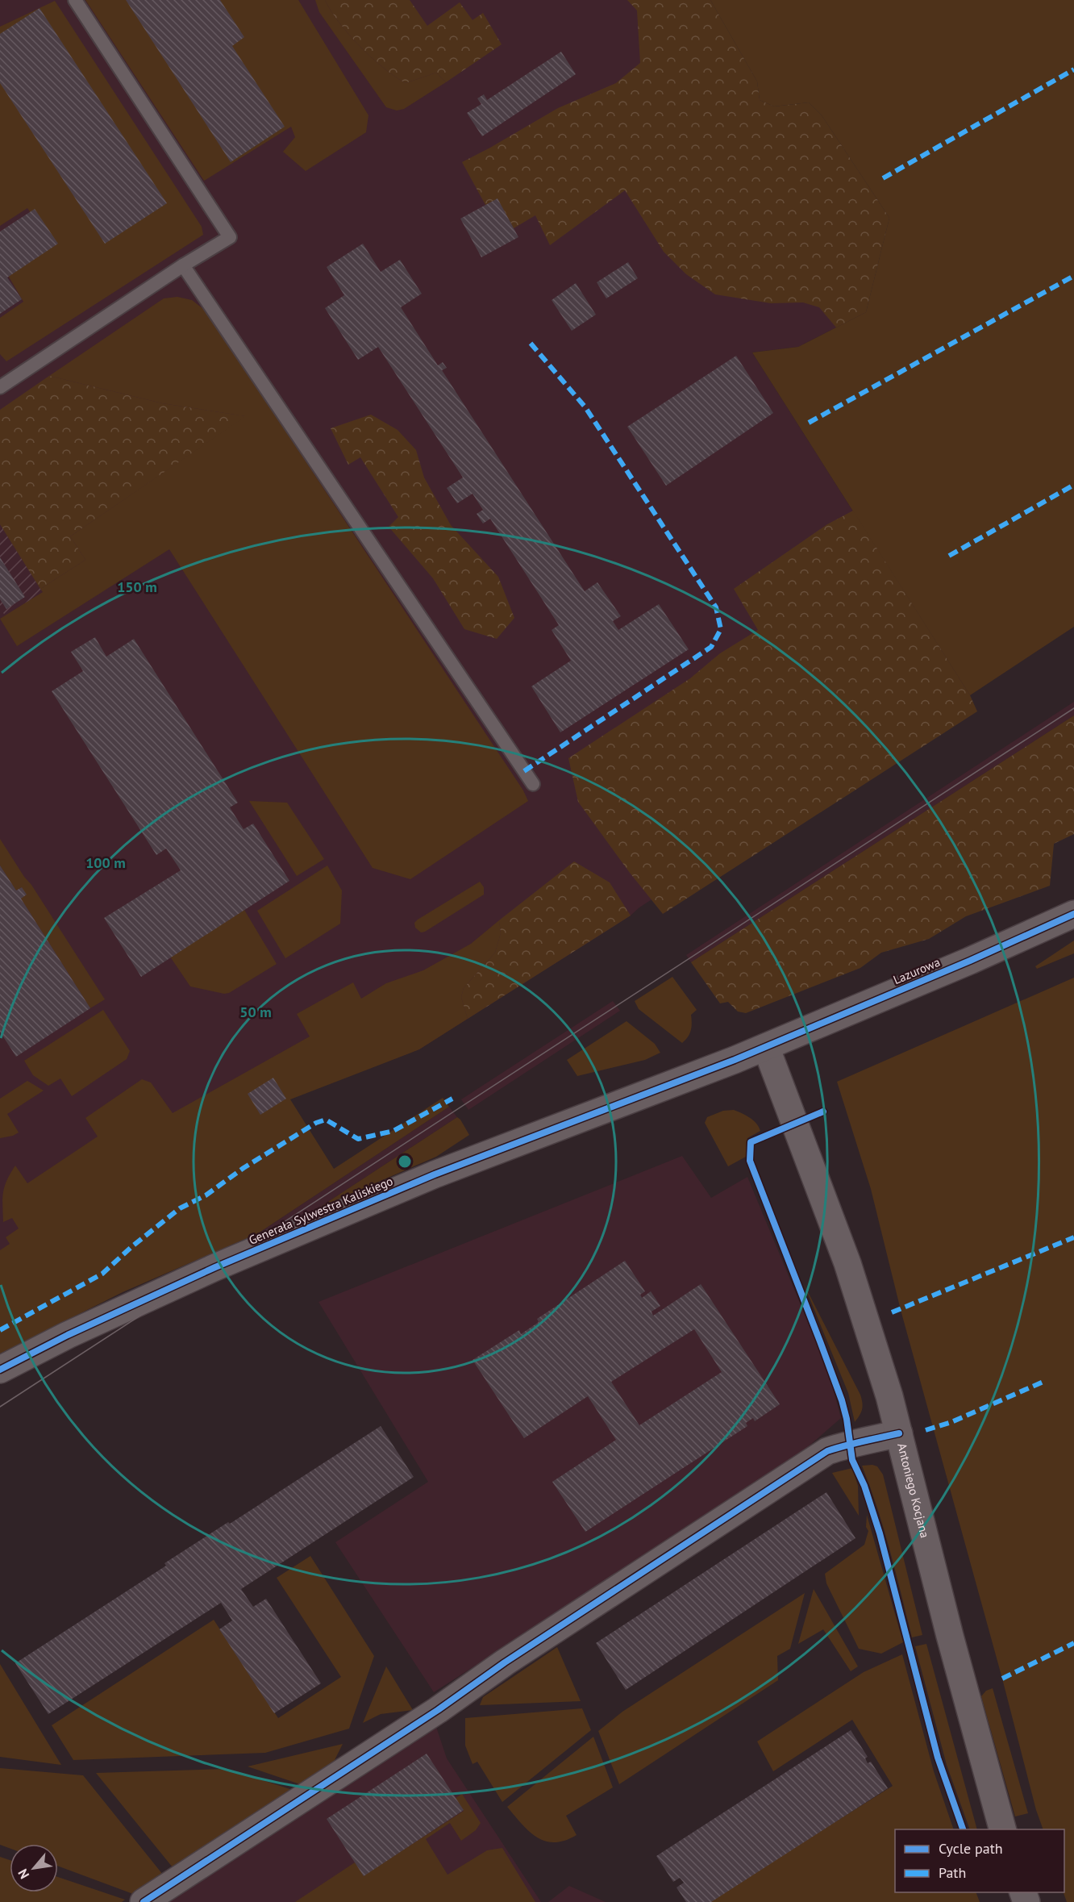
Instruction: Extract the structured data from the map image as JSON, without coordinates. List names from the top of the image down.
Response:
{
  "streets": {
    "street": ["Lazurowa", "Generała Sylwestra Kaliskiego", "Antoniego Kocjana"]
  },
  "crossings": [
    ["Lazurowa", "Generała Sylwestra Kaliskiego"],
    ["Lazurowa", "Antoniego Kocjana"],
    ["Generała Sylwestra Kaliskiego", "Antoniego Kocjana"]
  ],
  "legend": ["Cycle path", "Path"],
  "north": "bottom left",
  "rings": ["150 m", "100 m", "50 m"]
}
